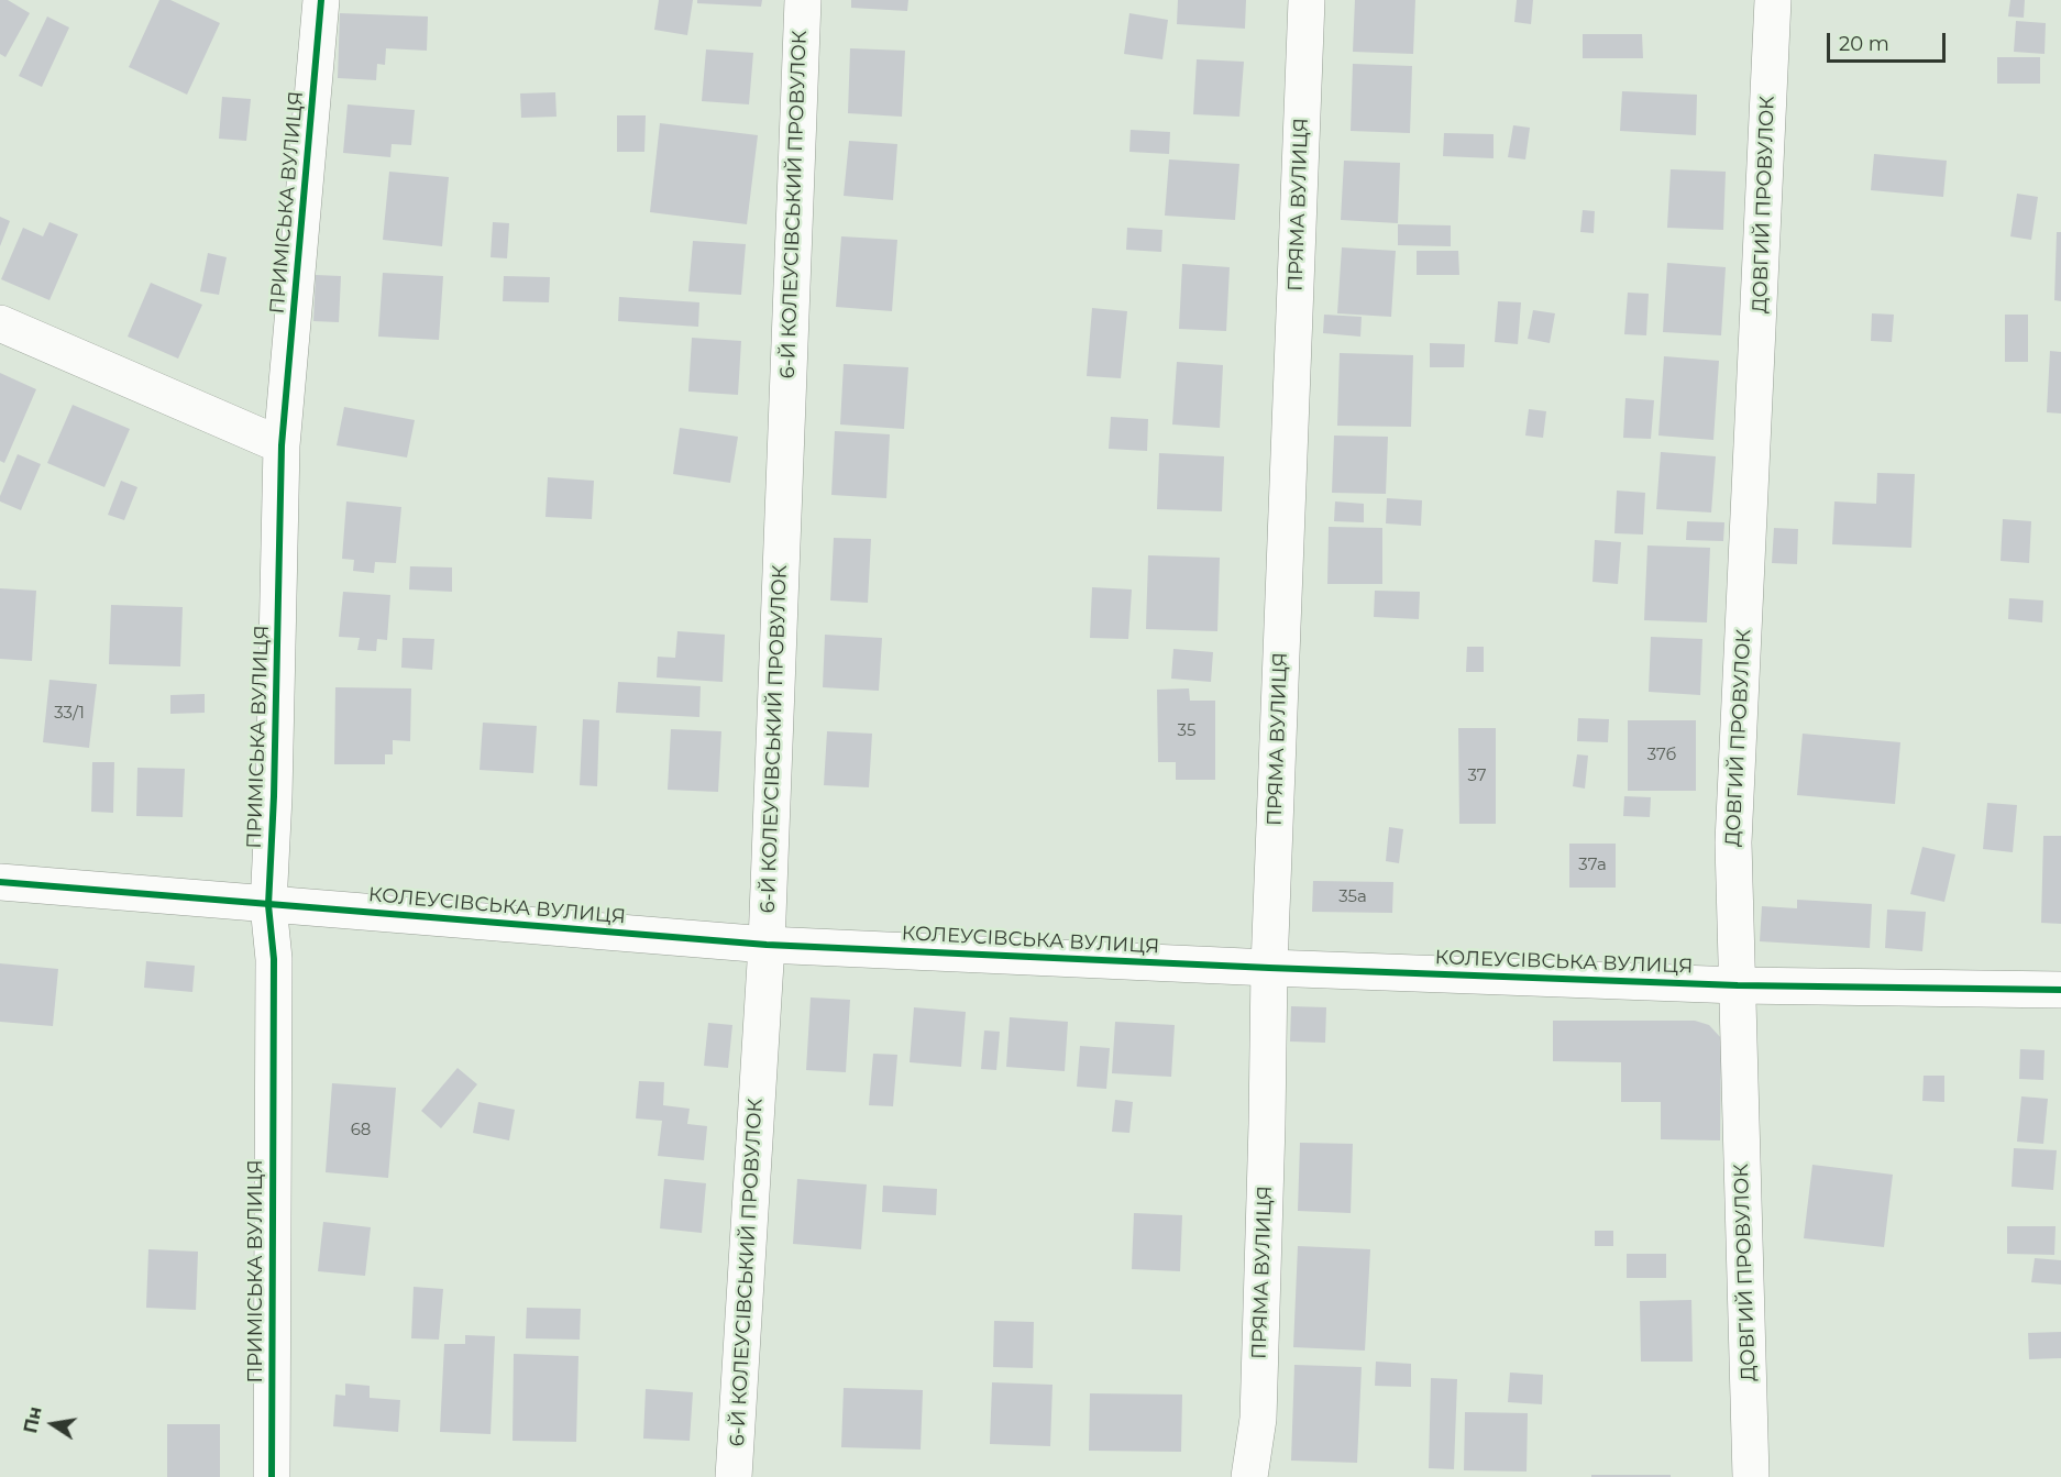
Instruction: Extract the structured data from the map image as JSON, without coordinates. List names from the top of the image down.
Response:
{
  "streets": {
    "street": [
      "ПРИМІСЬКА ВУЛИЦЯ",
      "6-Й КОЛЕУСІВСЬКИЙ ПРОВУЛОК",
      "ПРЯМА ВУЛИЦЯ",
      "ДОВГИЙ ПРОВУЛОК",
      "КОЛЕУСІВСЬКА ВУЛИЦЯ"
    ]
  },
  "crossings": [
    ["ПРИМІСЬКА ВУЛИЦЯ", "КОЛЕУСІВСЬКА ВУЛИЦЯ"],
    ["6-Й КОЛЕУСІВСЬКИЙ ПРОВУЛОК", "КОЛЕУСІВСЬКА ВУЛИЦЯ"],
    ["ПРЯМА ВУЛИЦЯ", "КОЛЕУСІВСЬКА ВУЛИЦЯ"],
    ["ДОВГИЙ ПРОВУЛОК", "КОЛЕУСІВСЬКА ВУЛИЦЯ"]
  ],
  "house_numbers": [
    "33/1",
    "35",
    "37б",
    "37",
    "37а",
    "35а",
    "68"
  ],
  "scale_bar": "20 m",
  "north": "left"
}
